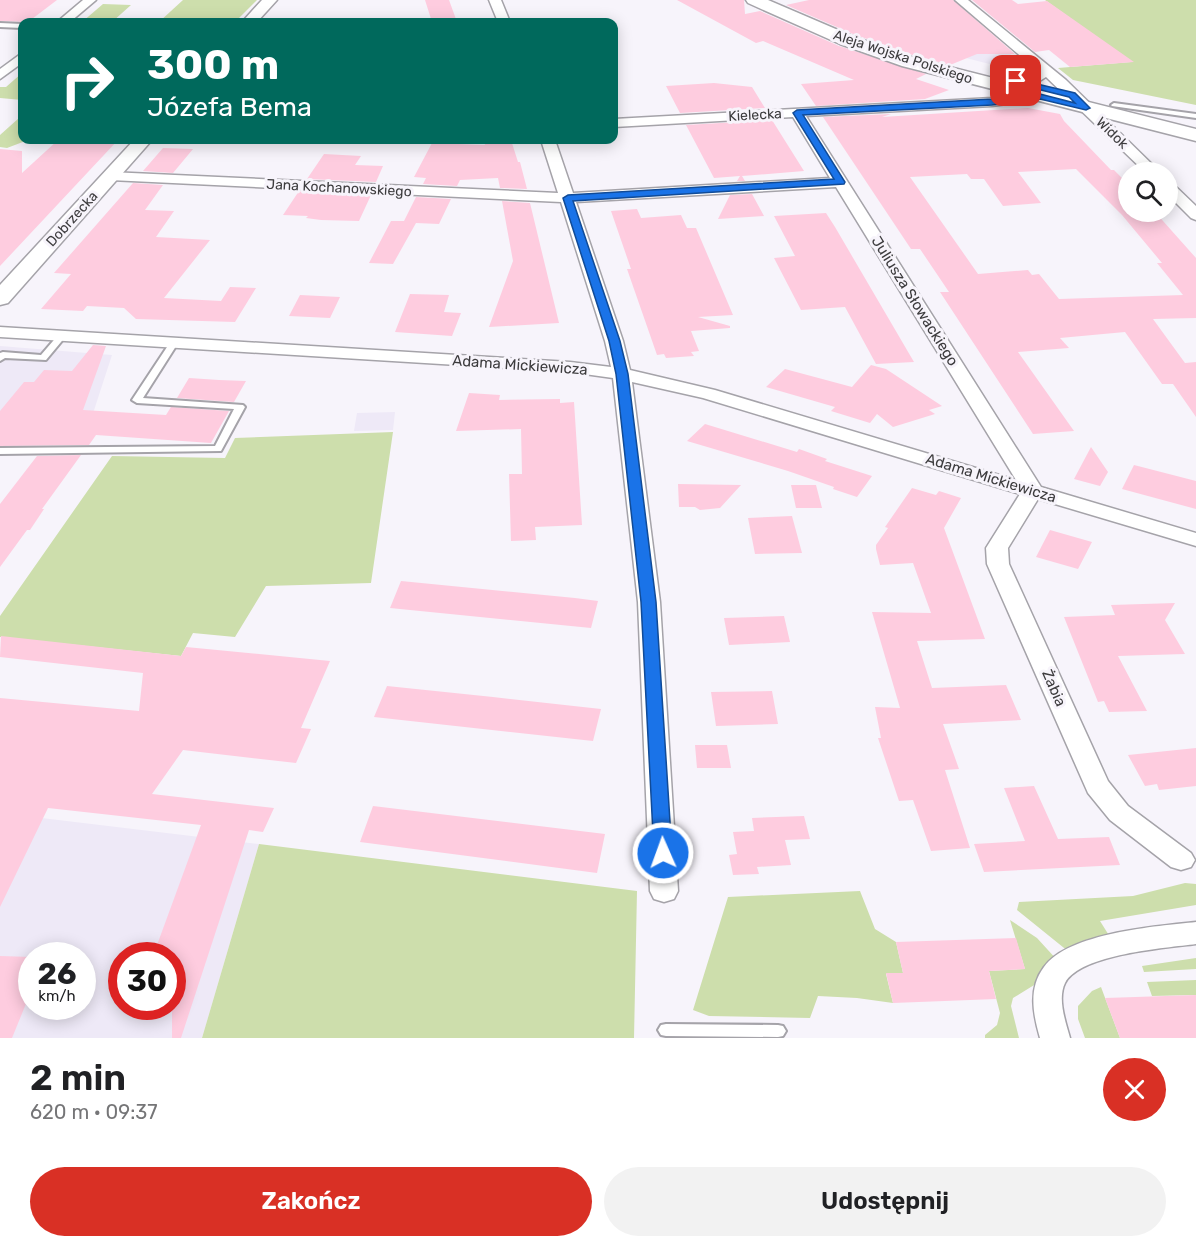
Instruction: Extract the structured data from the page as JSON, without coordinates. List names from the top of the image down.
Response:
{
  "streets": {
    "main road": ["Aleja Wojska Polskiego"],
    "street": [
      "Kielecka",
      "Widok",
      "Jana Kochanowskiego",
      "Dobrzecka",
      "Juliusza Słowackiego",
      "Adama Mickiewicza",
      "Żabia"
    ]
  },
  "crossings": [
    ["Aleja Wojska Polskiego", "Kielecka"],
    ["Aleja Wojska Polskiego", "Widok"],
    ["Kielecka", "Juliusza Słowackiego"],
    ["Jana Kochanowskiego", "Dobrzecka"],
    ["Jana Kochanowskiego", "Juliusza Słowackiego"],
    ["Juliusza Słowackiego", "Adama Mickiewicza"],
    ["Juliusza Słowackiego", "Żabia"],
    ["Adama Mickiewicza", "Żabia"]
  ],
  "page": {
    "turn": ["300 m", "Józefa Bema"],
    "speed": "26 km/h",
    "limit": "30",
    "heading": ["2 min", "620 m · 09:37"],
    "buttons": ["Zakończ", "Udostępnij"]
  }
}
